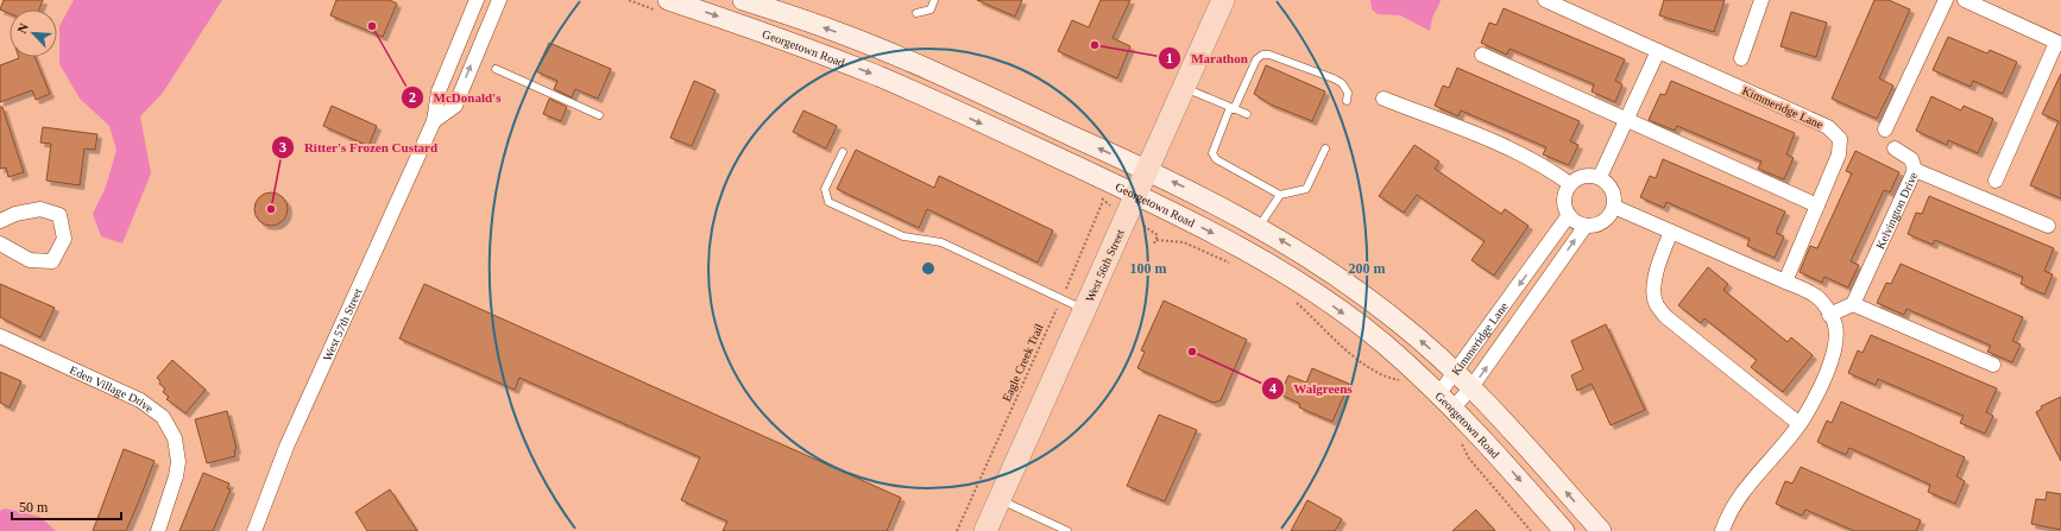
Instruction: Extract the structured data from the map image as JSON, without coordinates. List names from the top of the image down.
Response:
{
  "streets": {
    "main road": ["Georgetown Road", "West 56th Street"],
    "street": [
      "Kimmeridge Lane",
      "Kelvington Drive",
      "West 57th Street",
      "Eden Village Drive"
    ],
    "path": ["Eagle Creek Trail"]
  },
  "crossings": [
    ["Georgetown Road", "Kimmeridge Lane"],
    ["Georgetown Road", "West 56th Street"]
  ],
  "places": [
    "McDonald's",
    "Marathon",
    "Ritter's Frozen Custard",
    "Walgreens"
  ],
  "scale_bar": "50 m",
  "north": "top left",
  "rings": ["100 m", "200 m"]
}
